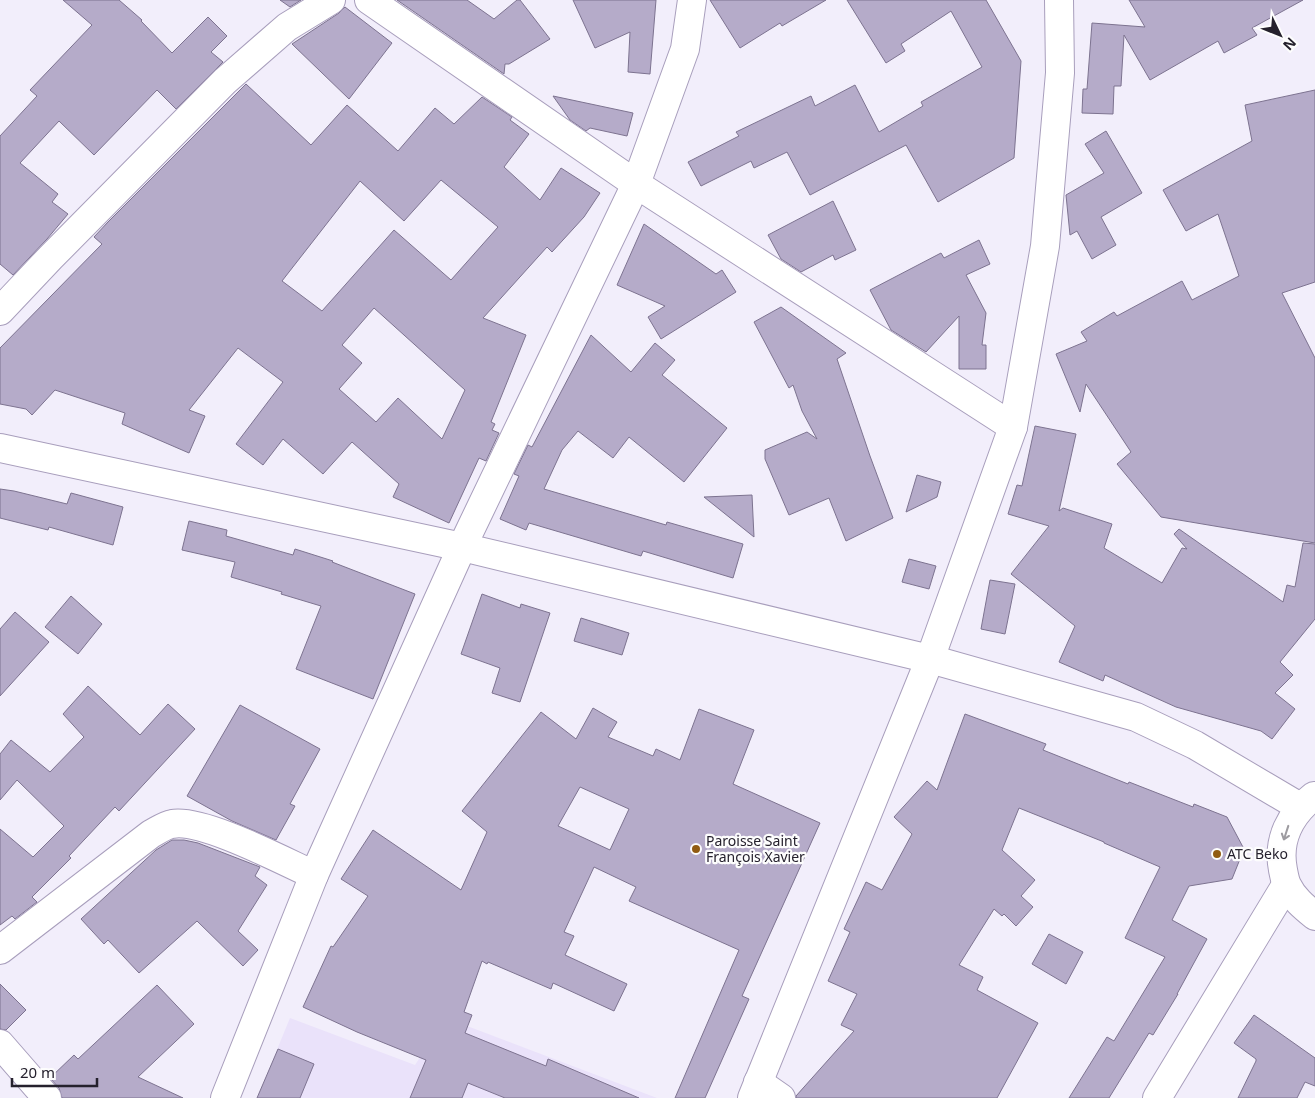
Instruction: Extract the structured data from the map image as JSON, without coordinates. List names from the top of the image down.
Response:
{
  "places": ["Paroisse Saint François Xavier", "ATC Beko"],
  "scale_bar": "20 m",
  "north": "bottom right"
}
